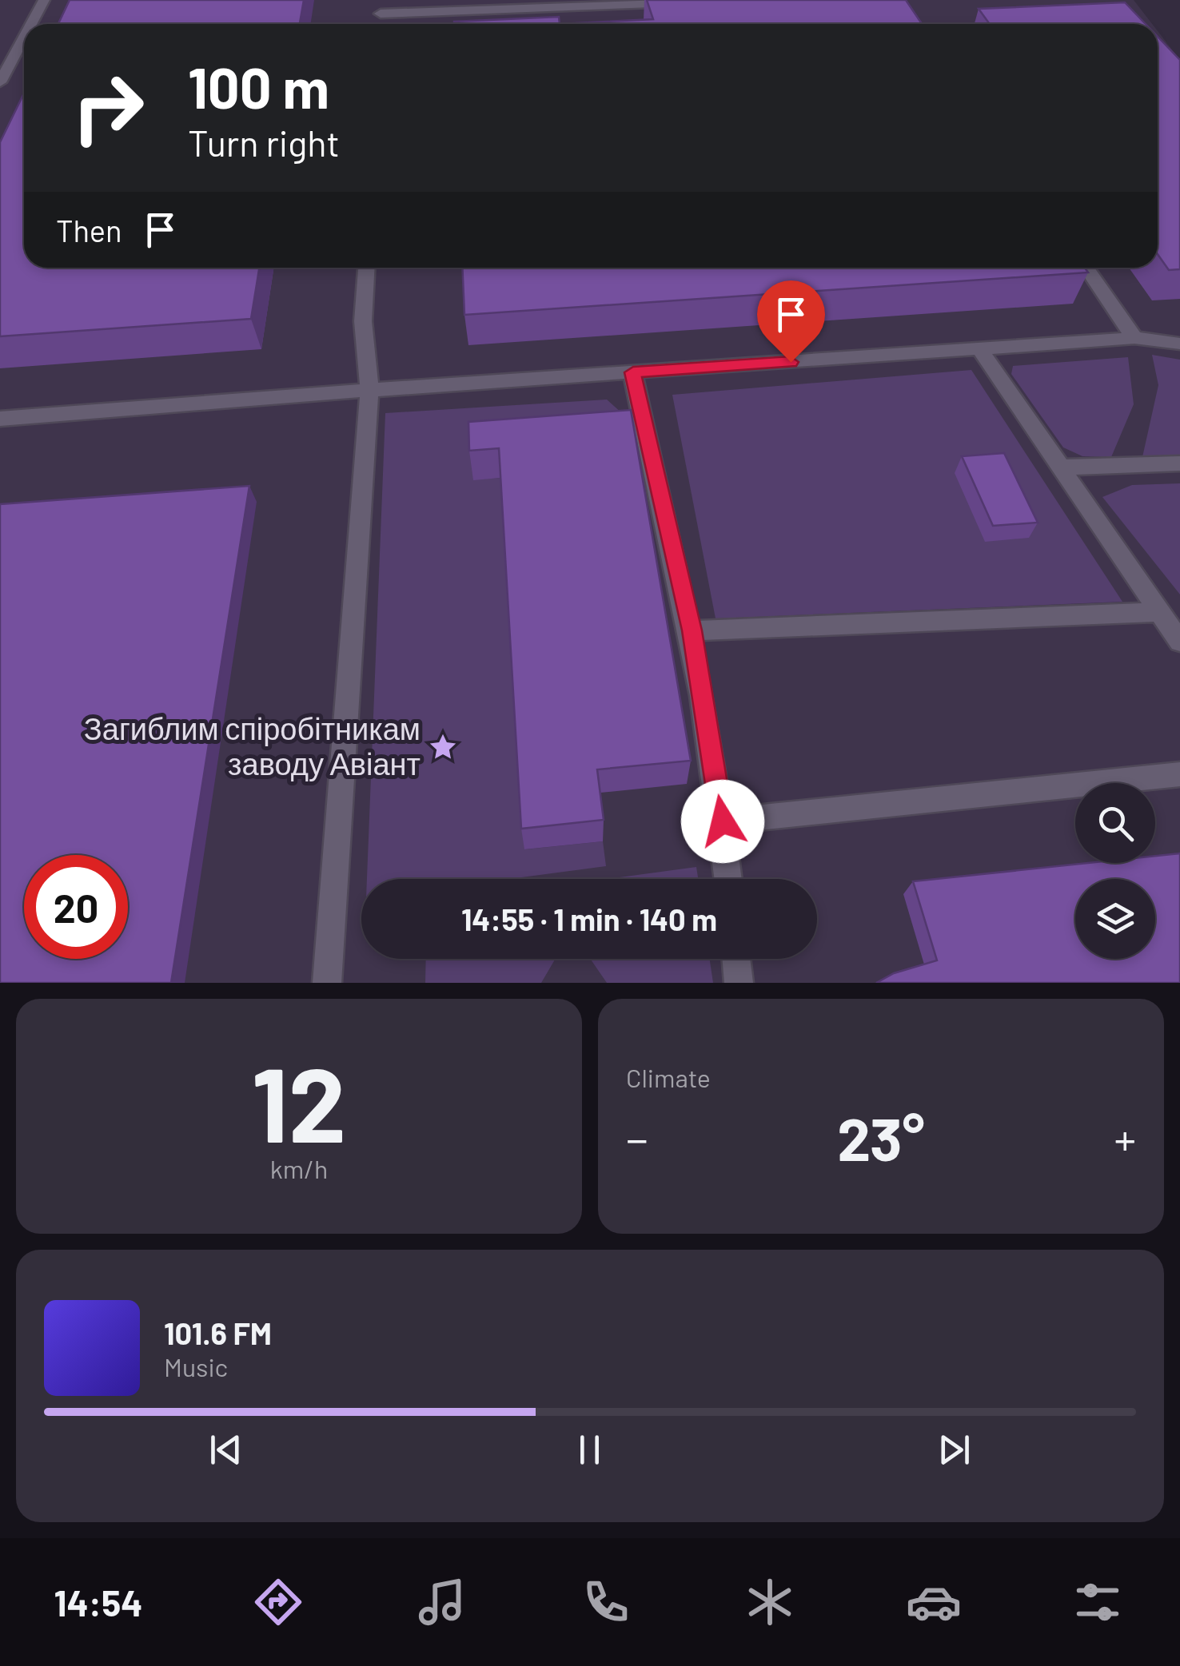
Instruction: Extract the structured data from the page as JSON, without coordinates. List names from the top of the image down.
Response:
{
  "places": {
    "place": ["Загиблим спіробітникам заводу Авіант"]
  },
  "page": {
    "turn": ["100 m", "Turn right"],
    "then": "Then",
    "limit": "20",
    "trip": "14:55 · 1 min · 140 m",
    "tile": [
      ["12", "km/h"],
      "Climate"
    ],
    "heat": ["−", "23°", "+"],
    "song": ["101.6 FM", "Music"],
    "tabs": "14:54"
  }
}
